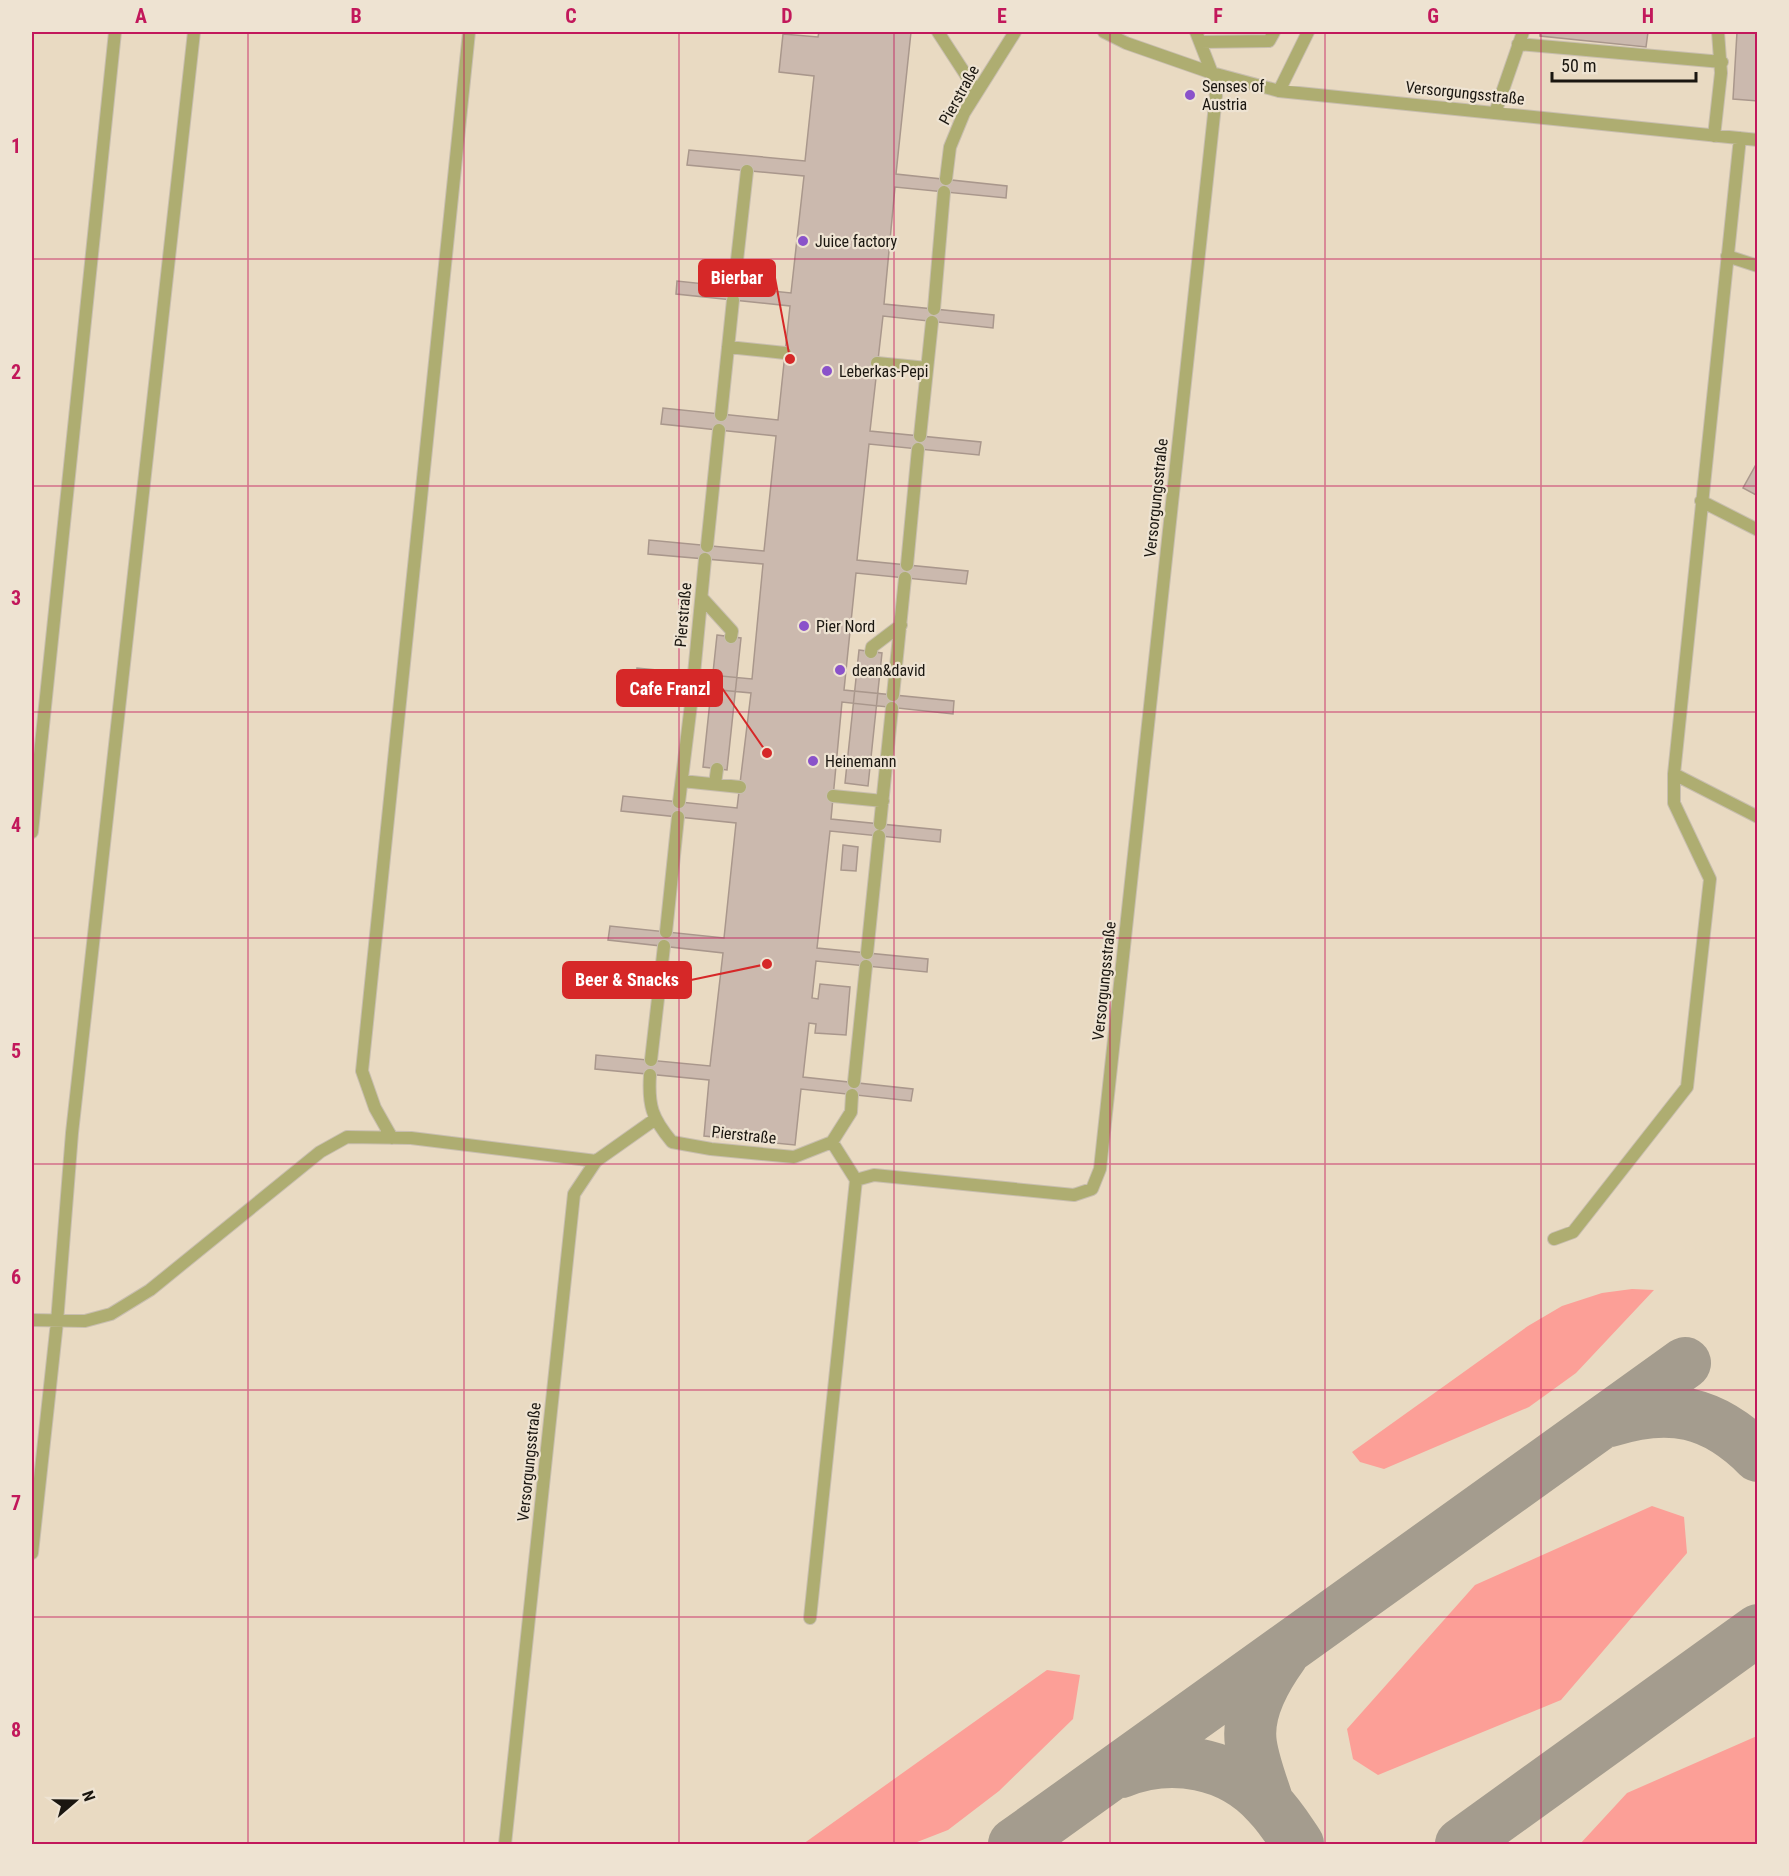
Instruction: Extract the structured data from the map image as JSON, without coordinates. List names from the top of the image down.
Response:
{
  "streets": {
    "lane": ["Versorgungsstraße", "Pierstraße"]
  },
  "crossings": [
    ["Versorgungsstraße", "Pierstraße"]
  ],
  "places": [
    "Senses of Austria",
    "Juice factory",
    "Bierbar",
    "Leberkas-Pepi",
    "Pier Nord",
    "dean&david",
    "Cafe Franzl",
    "Heinemann",
    "Beer & Snacks"
  ],
  "scale_bar": "50 m",
  "north": "right",
  "grid": {
    "columns": [
      "A",
      "B",
      "C",
      "D",
      "E",
      "F",
      "G",
      "H"
    ],
    "rows": [
      "1",
      "2",
      "3",
      "4",
      "5",
      "6",
      "7",
      "8"
    ]
  }
}
